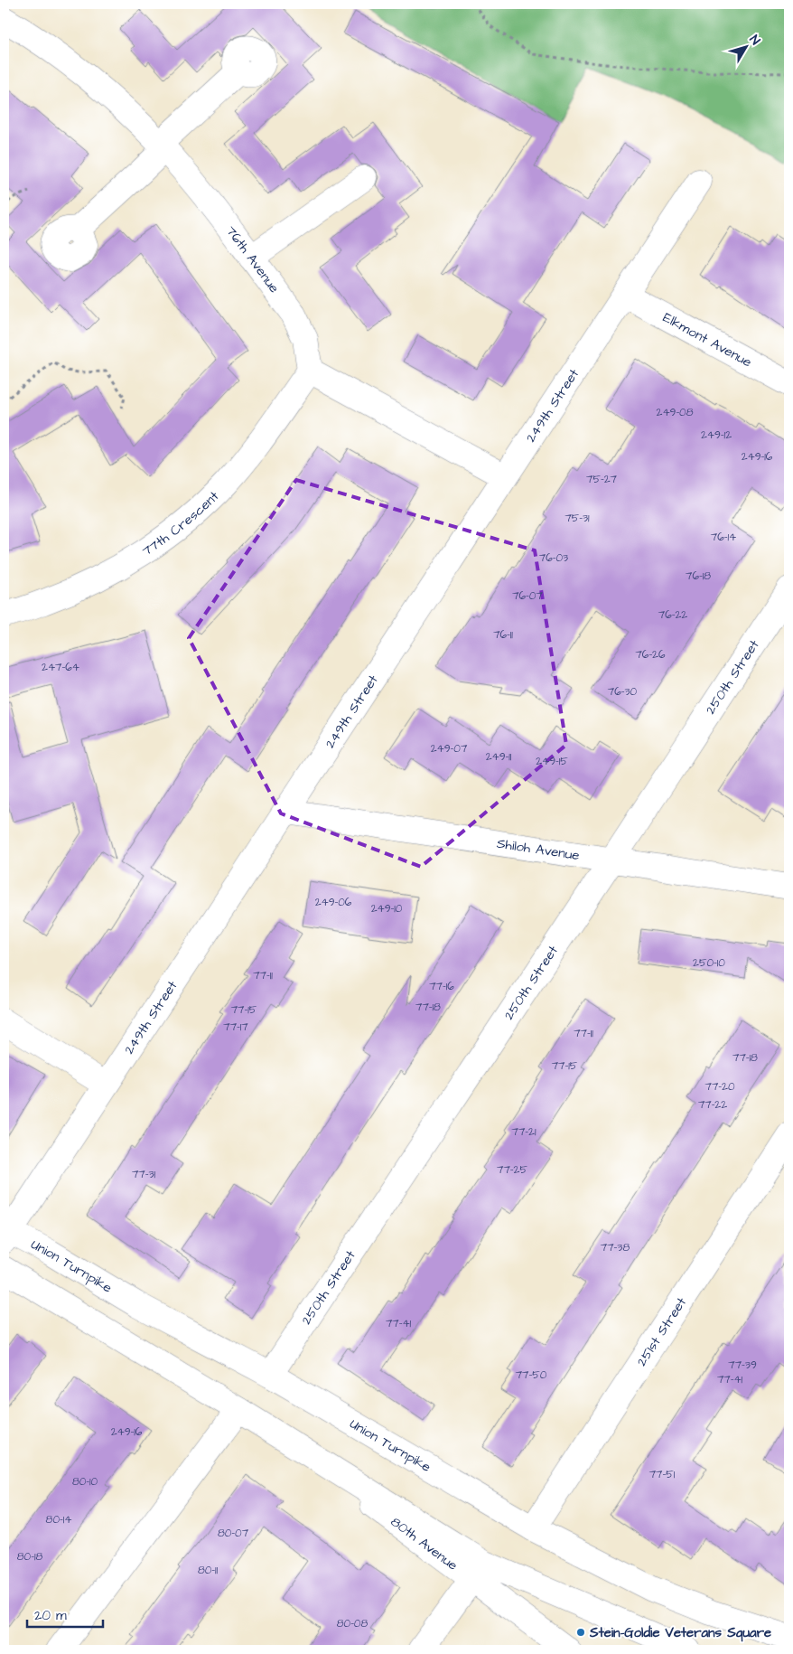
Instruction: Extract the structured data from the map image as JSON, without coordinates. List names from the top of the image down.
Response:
{
  "streets": {
    "street": [
      "76th Avenue",
      "Elkmont Avenue",
      "249th Street",
      "77th Crescent",
      "250th Street",
      "Shiloh Avenue",
      "Union Turnpike",
      "251st Street",
      "80th Avenue"
    ]
  },
  "crossings": [
    ["76th Avenue", "77th Crescent"],
    ["Elkmont Avenue", "249th Street"],
    ["249th Street", "Shiloh Avenue"],
    ["249th Street", "Union Turnpike"],
    ["250th Street", "Shiloh Avenue"],
    ["250th Street", "Union Turnpike"],
    ["Union Turnpike", "251st Street"]
  ],
  "places": ["Stein-Goldie Veterans Square"],
  "house_numbers": [
    "249-08",
    "249-12",
    "249-16",
    "75-27",
    "75-31",
    "76-14",
    "76-03",
    "76-18",
    "76-07",
    "76-22",
    "76-11",
    "76-26",
    "247-64",
    "76-30",
    "249-07",
    "249-11",
    "249-15",
    "249-06",
    "249-10",
    "250-10",
    "77-11",
    "77-16",
    "77-18",
    "77-15",
    "77-17",
    "77-11",
    "77-18",
    "77-15",
    "77-20",
    "77-22",
    "77-21",
    "77-25",
    "77-31",
    "77-38",
    "77-41",
    "77-39",
    "77-50",
    "77-41",
    "249-16",
    "77-51",
    "80-10",
    "80-14",
    "80-07",
    "80-18",
    "80-11",
    "80-08"
  ],
  "scale_bar": "20 m",
  "north": "top right"
}
